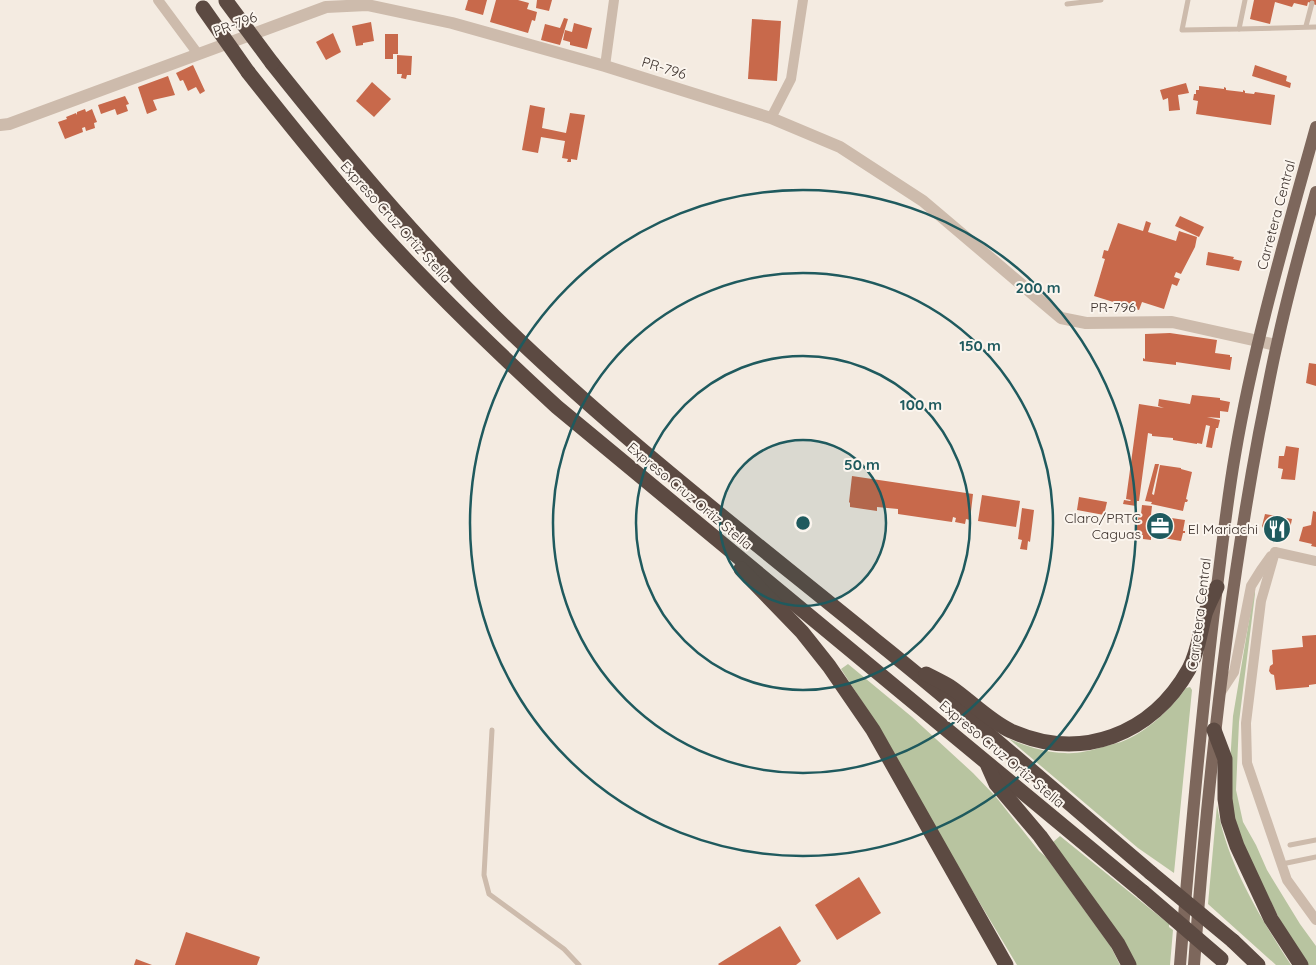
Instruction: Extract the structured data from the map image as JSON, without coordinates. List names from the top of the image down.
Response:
{
  "streets": {
    "highway": ["Expreso Cruz Ortiz Stella"],
    "main road": ["Carretera Central"],
    "street": ["PR-796"]
  },
  "crossings": [
    ["PR-796", "Carretera Central"]
  ],
  "places": {
    "office": ["Claro/PRTC Caguas"],
    "restaurant": ["El Mariachi"]
  },
  "rings": [
    "200 m",
    "150 m",
    "100 m",
    "50 m"
  ]
}
